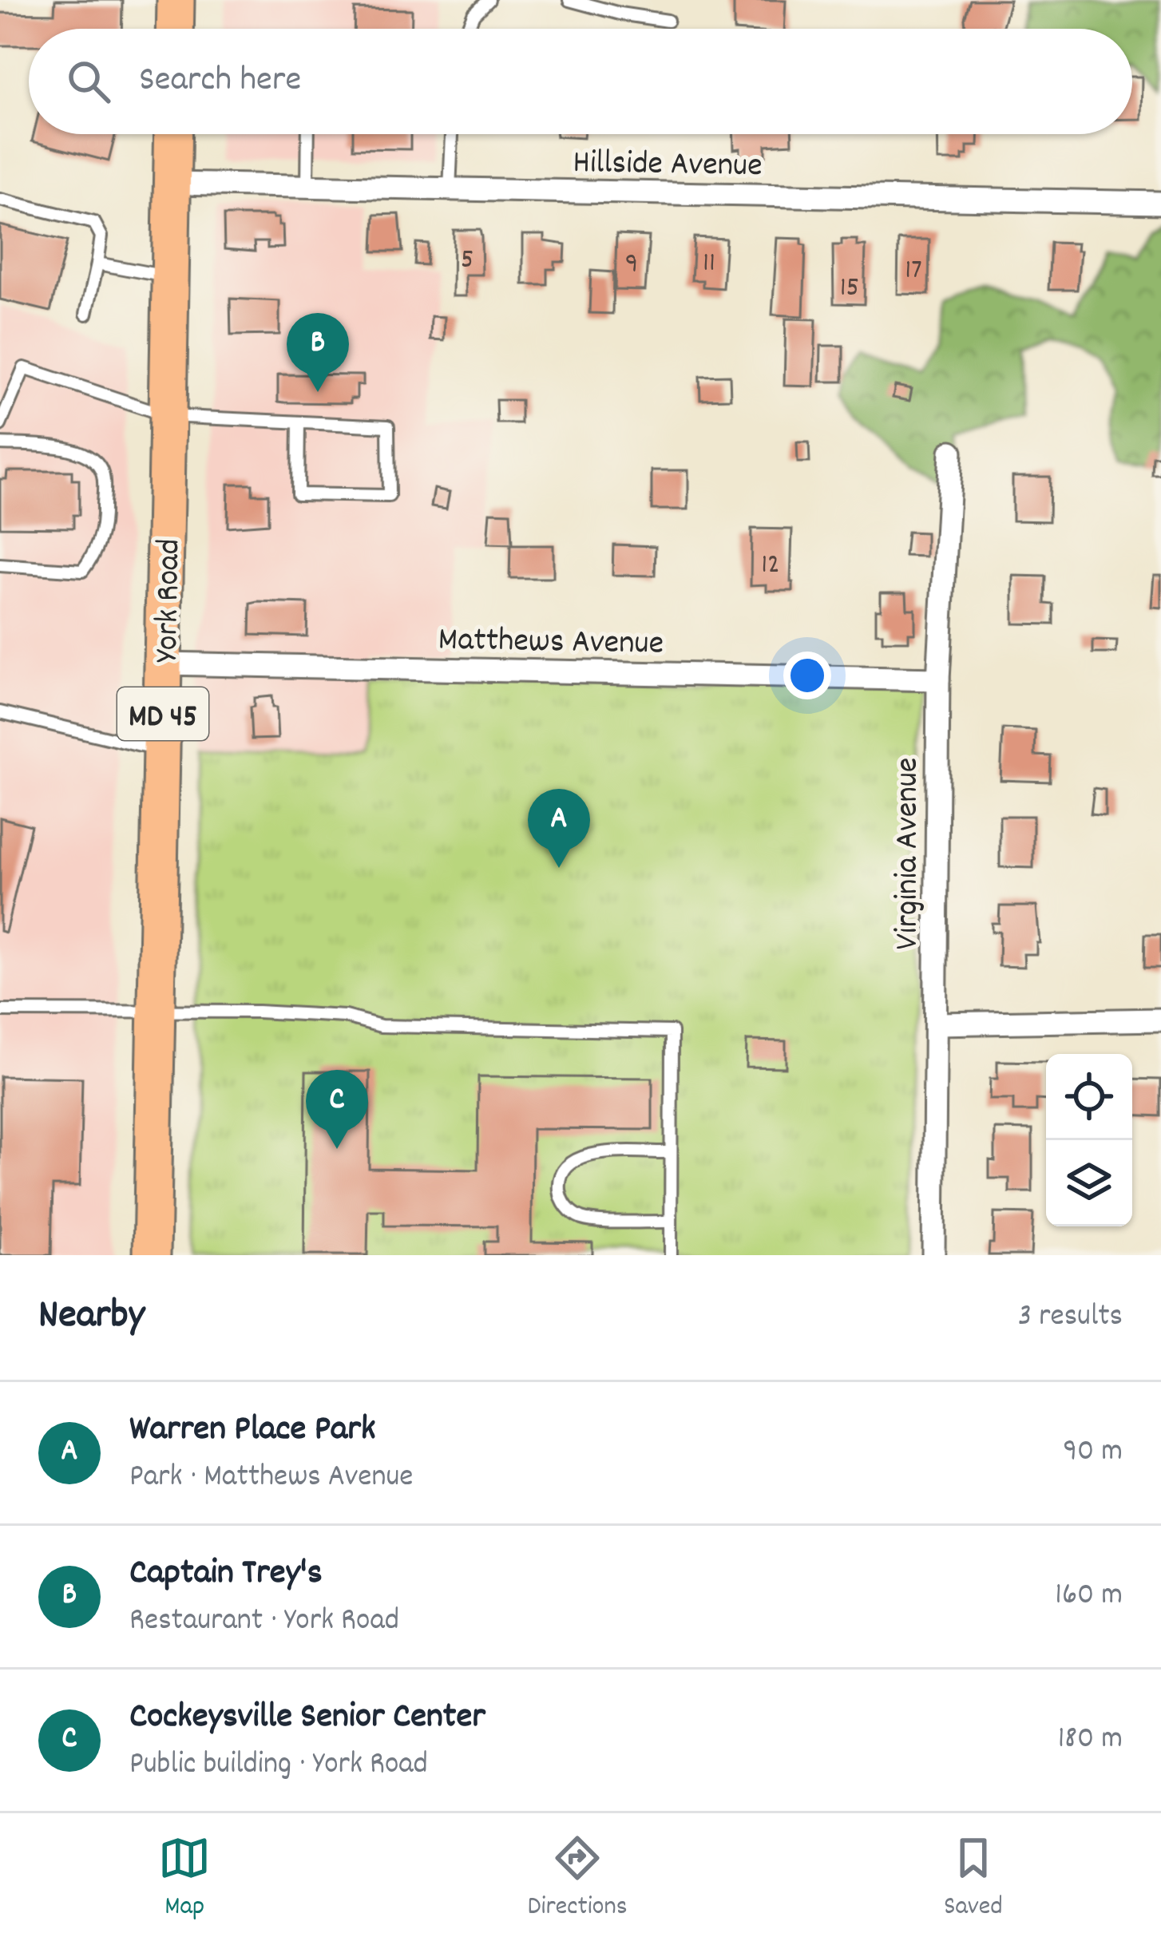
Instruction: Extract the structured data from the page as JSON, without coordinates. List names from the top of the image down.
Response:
{
  "streets": {
    "main road": ["York Road", "MD 45"],
    "street": ["Hillside Avenue", "Matthews Avenue", "Virginia Avenue"]
  },
  "crossings": [
    ["Hillside Avenue", "York Road"],
    ["York Road", "Matthews Avenue"],
    ["Matthews Avenue", "Virginia Avenue"]
  ],
  "house_numbers": [
    "5",
    "11",
    "9",
    "17",
    "15",
    "12"
  ],
  "page": {
    "search": "Search here",
    "pins": ["B", "A", "C"],
    "heading": ["Nearby", "3 results"],
    "list": [
      {
        "mark": "A",
        "name": "Warren Place Park",
        "note": "Park · Matthews Avenue",
        "value": "90 m"
      },
      {
        "mark": "B",
        "name": "Captain Trey's",
        "note": "Restaurant · York Road",
        "value": "160 m"
      },
      {
        "mark": "C",
        "name": "Cockeysville Senior Center",
        "note": "Public building · York Road",
        "value": "180 m"
      }
    ],
    "nav": ["Map", "Directions", "Saved"]
  }
}
